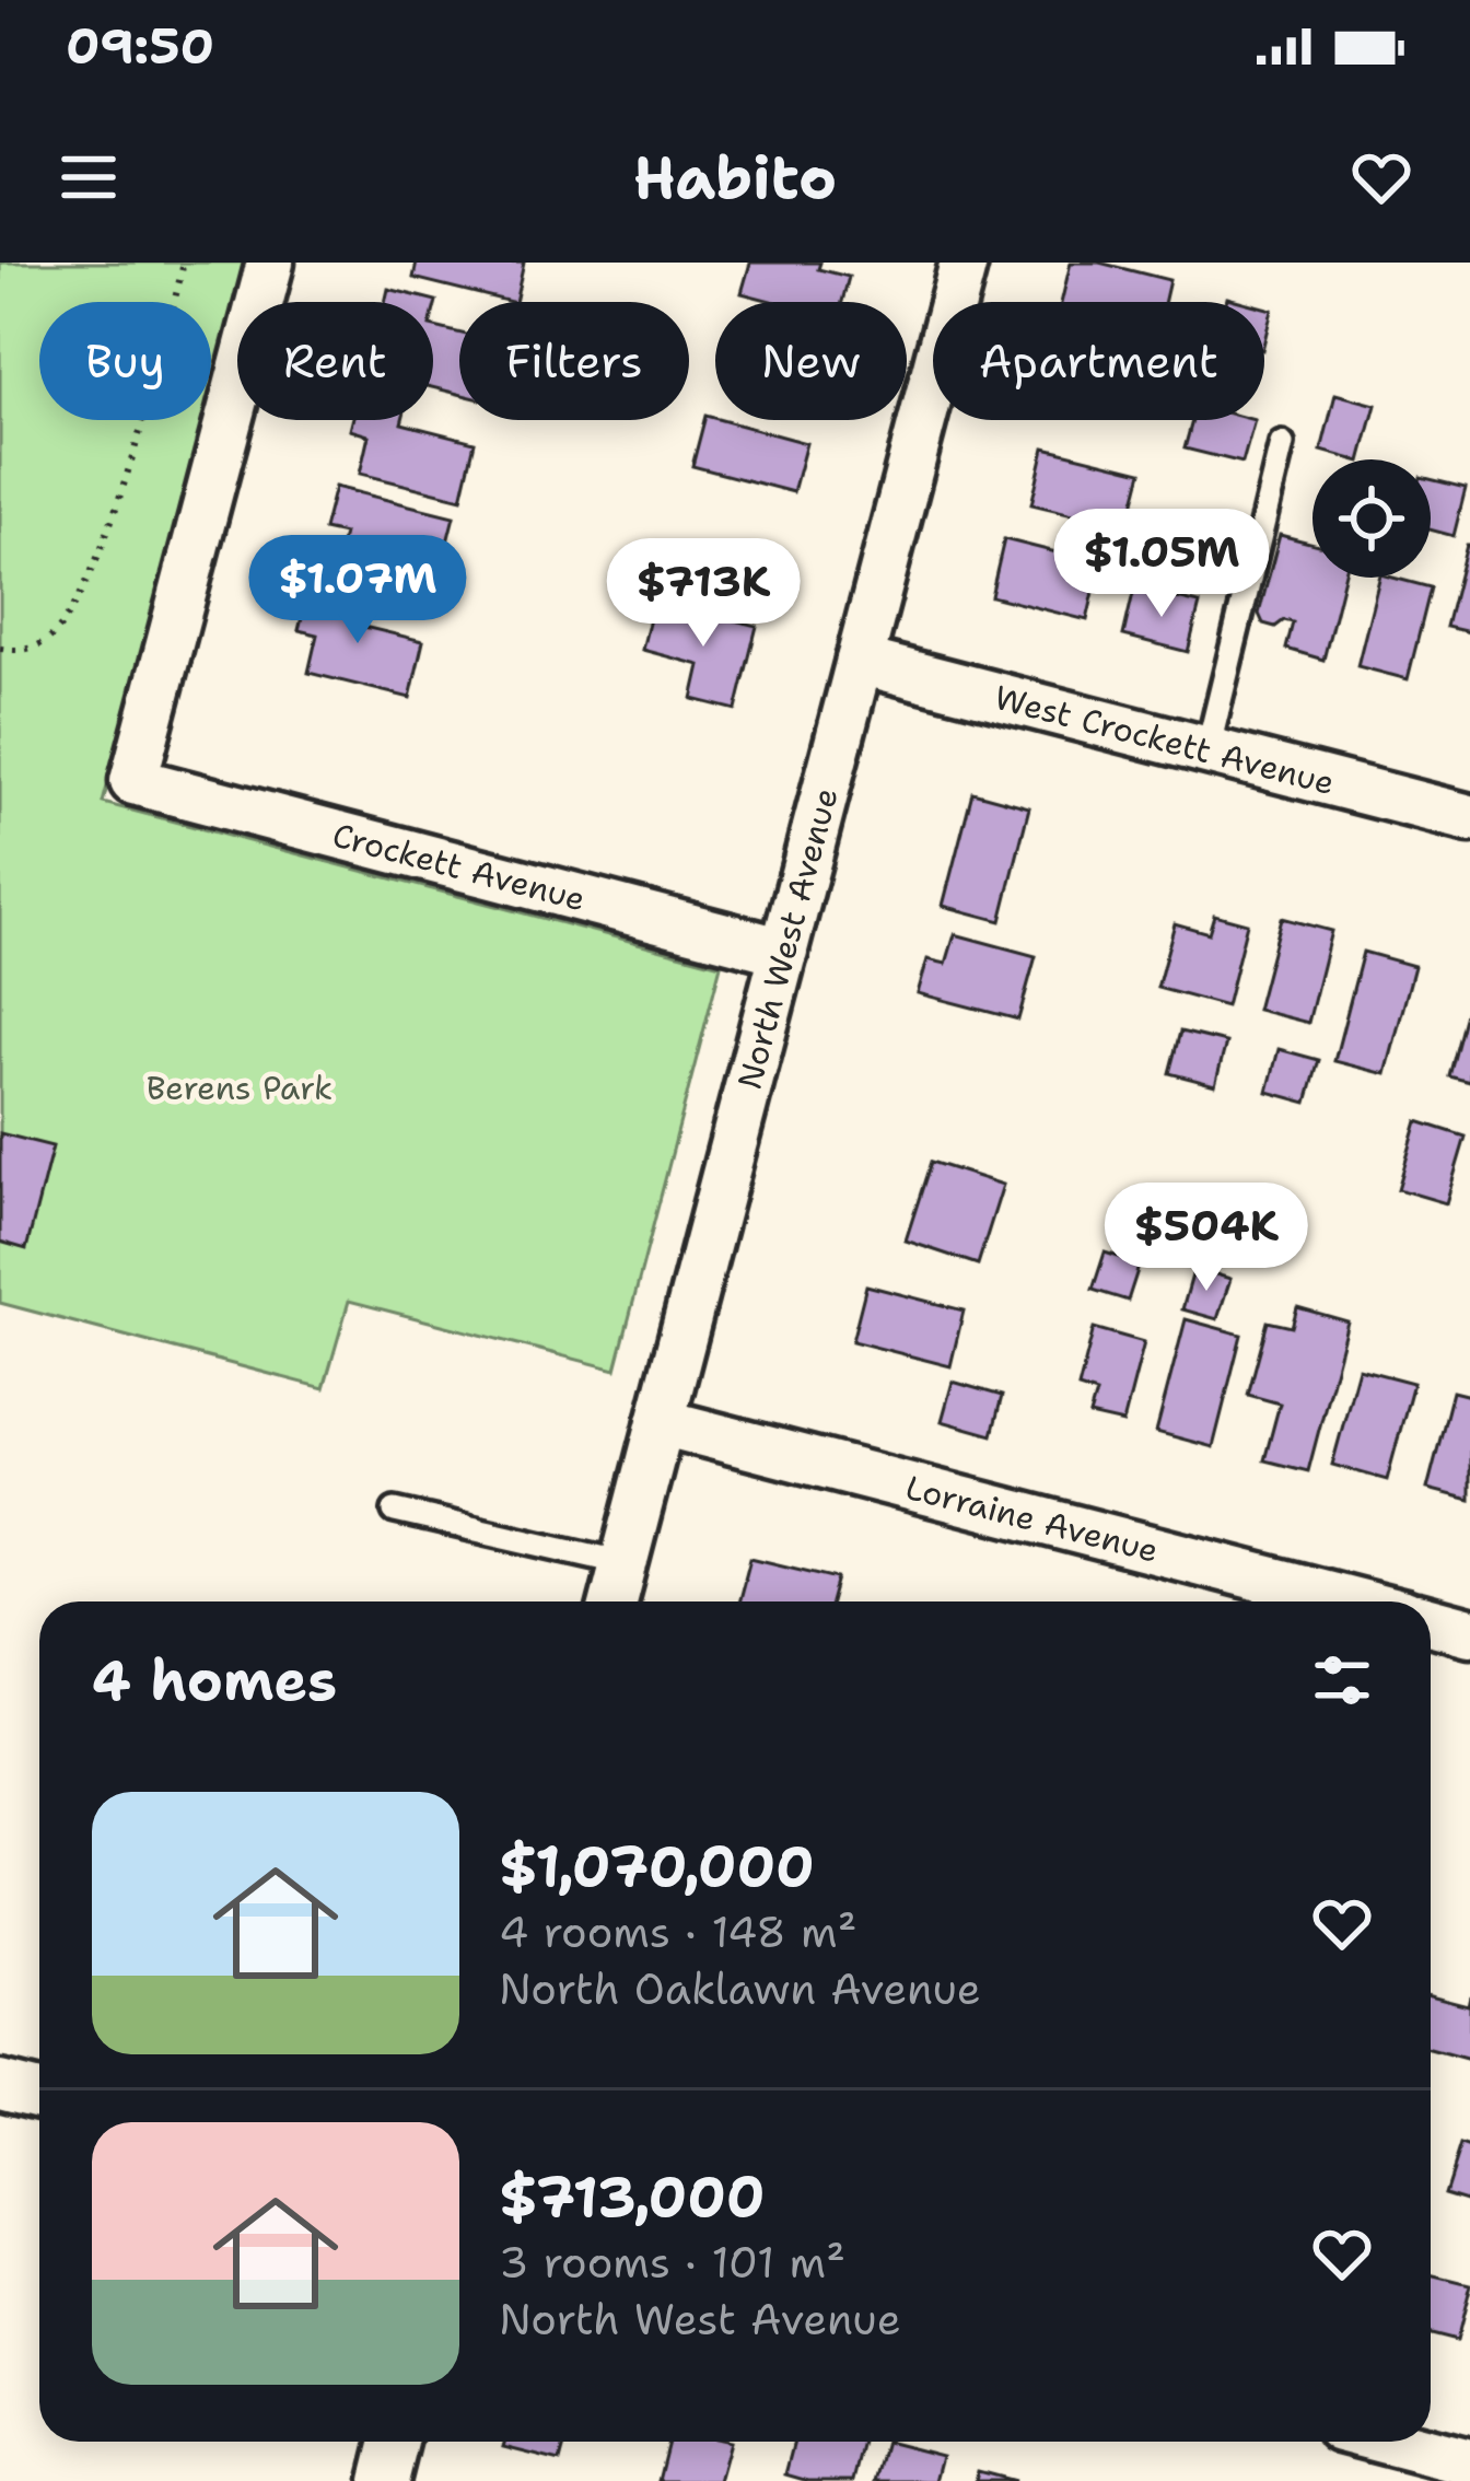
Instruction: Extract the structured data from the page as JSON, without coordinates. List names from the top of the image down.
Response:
{
  "streets": {
    "street": [
      "West Crockett Avenue",
      "Crockett Avenue",
      "North West Avenue",
      "Lorraine Avenue"
    ]
  },
  "crossings": [
    ["West Crockett Avenue", "North West Avenue"],
    ["Crockett Avenue", "North West Avenue"],
    ["North West Avenue", "Lorraine Avenue"]
  ],
  "parks": ["Berens Park"],
  "page": {
    "status": "09:50",
    "header": "Habito",
    "chip": [
      "Buy",
      "Rent",
      "Filters",
      "New",
      "Apartment"
    ],
    "price": [
      "$1.05M",
      "$1.07M",
      "$713K",
      "$504K"
    ],
    "heading": "4 homes",
    "list": [
      {
        "name": "$1,070,000",
        "note": "4 rooms · 148 m² · North Oaklawn Avenue"
      },
      {
        "name": "$713,000",
        "note": "3 rooms · 101 m² · North West Avenue"
      }
    ]
  }
}
